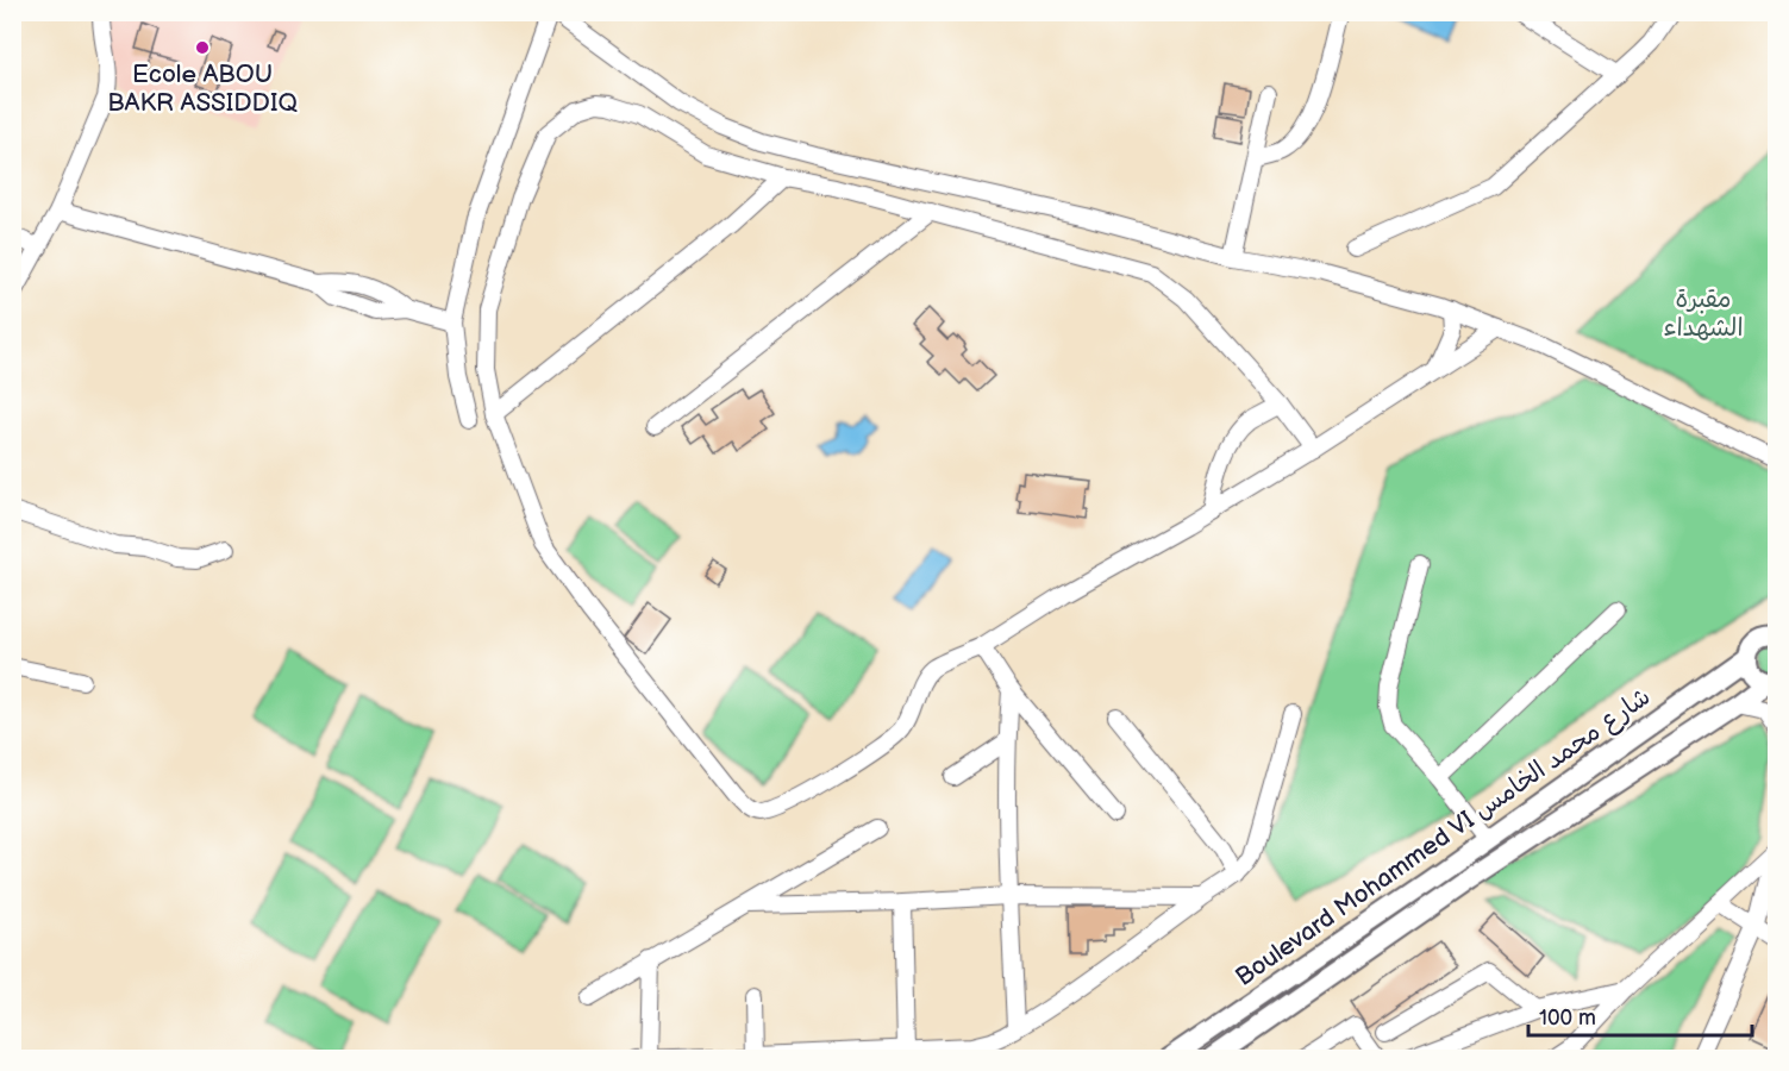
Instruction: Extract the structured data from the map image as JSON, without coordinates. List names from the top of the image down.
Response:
{
  "streets": {
    "main road": ["Boulevard Mohammed VI شارع محمد الخامس"]
  },
  "parks": ["مقبرة الشهداء"],
  "places": ["Ecole ABOU BAKR ASSIDDIQ"],
  "scale_bar": "100 m"
}
